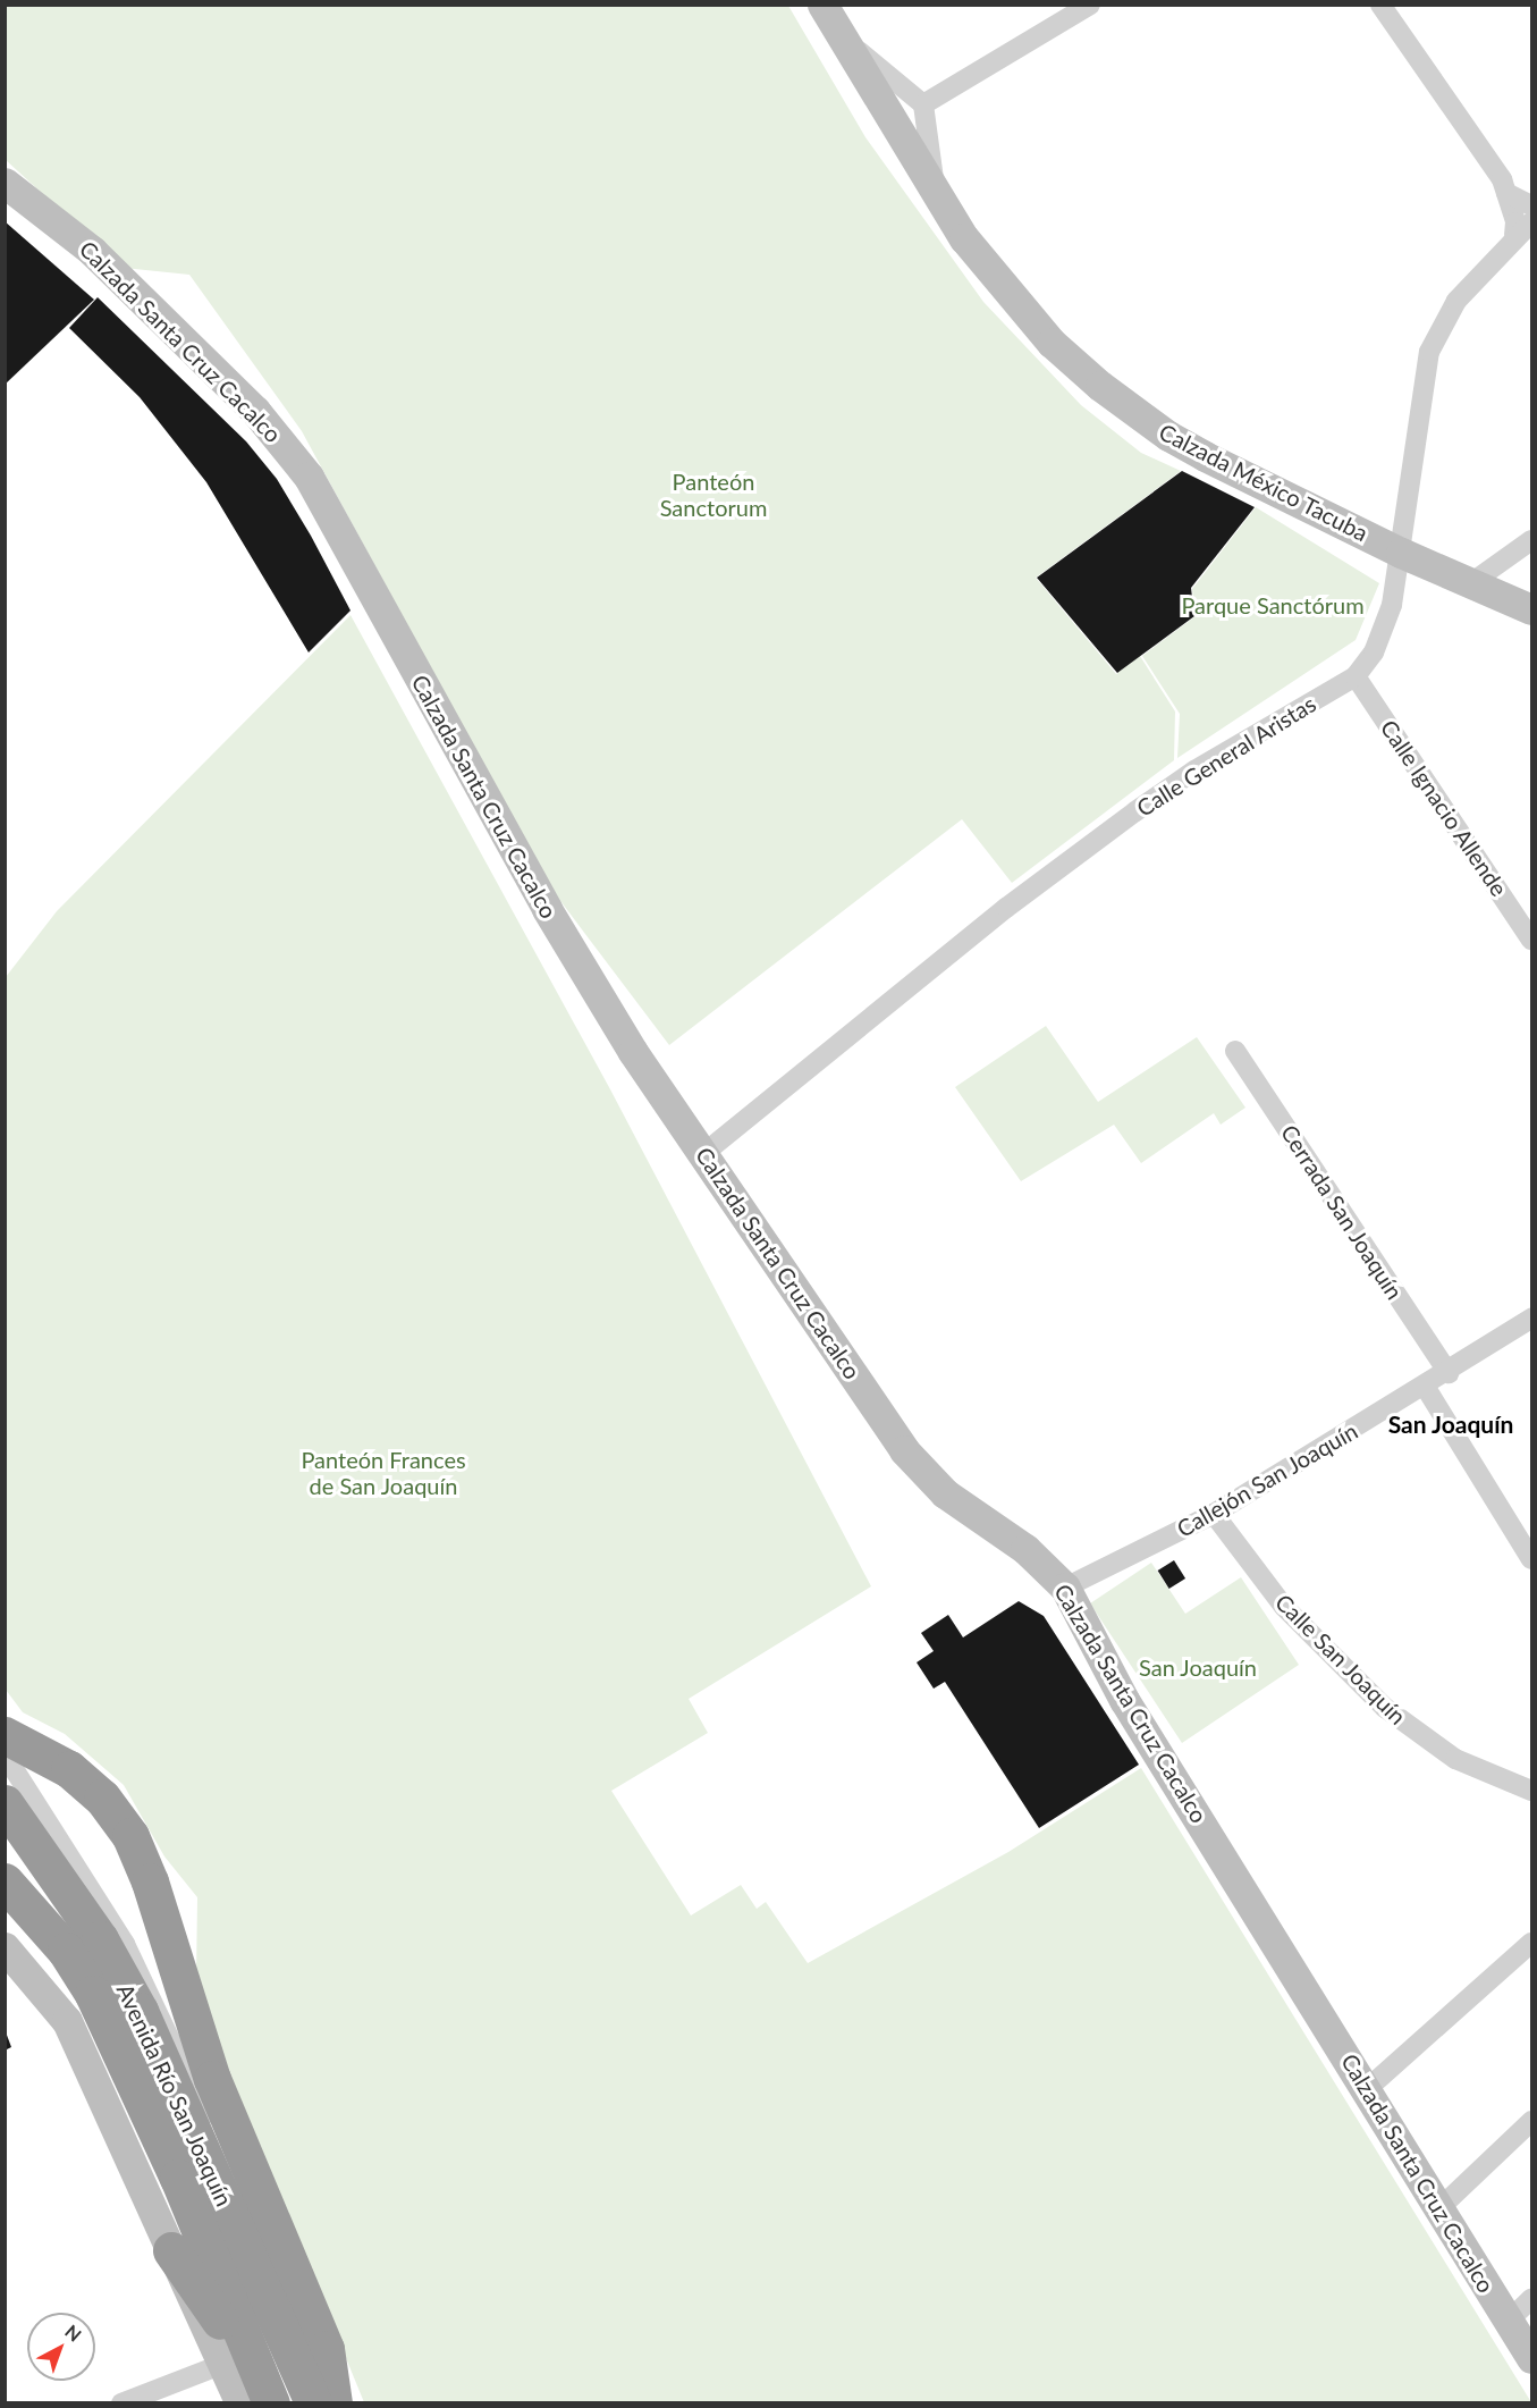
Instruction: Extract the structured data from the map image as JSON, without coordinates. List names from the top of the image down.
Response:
{
  "streets": {
    "highway": ["Avenida Río San Joaquín"],
    "street": [
      "Calzada Santa Cruz Cacalco",
      "Calzada México Tacuba",
      "Calle General Aristas",
      "Calle Ignacio Allende",
      "Cerrada San Joaquín",
      "Callejón San Joaquín",
      "Calle San Joaquín"
    ]
  },
  "crossings": [
    ["Calzada Santa Cruz Cacalco", "Calle General Aristas"],
    ["Calzada Santa Cruz Cacalco", "Callejón San Joaquín"],
    ["Calzada México Tacuba", "Calle General Aristas"],
    ["Calle General Aristas", "Calle Ignacio Allende"],
    ["Cerrada San Joaquín", "Callejón San Joaquín"],
    ["Callejón San Joaquín", "Calle San Joaquín"]
  ],
  "districts": ["San Joaquín"],
  "parks": [
    "Panteón Sanctorum",
    "Parque Sanctórum",
    "Panteón Frances de San Joaquín",
    "San Joaquín"
  ],
  "north": "top right"
}
